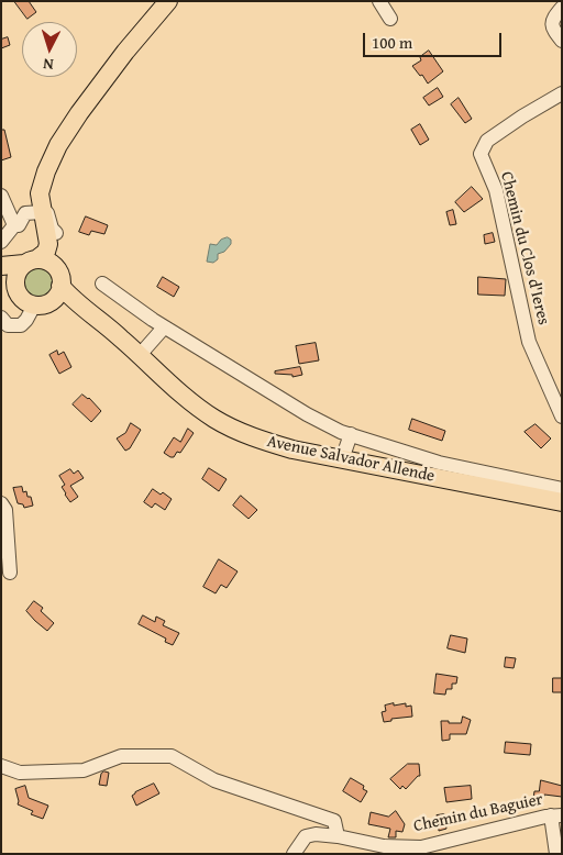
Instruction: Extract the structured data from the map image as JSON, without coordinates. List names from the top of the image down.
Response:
{
  "streets": {
    "main road": ["Avenue Salvador Allende"],
    "street": ["Chemin du Clos d'Ieres", "Chemin du Baguier"]
  },
  "scale_bar": "100 m",
  "north": "bottom"
}
